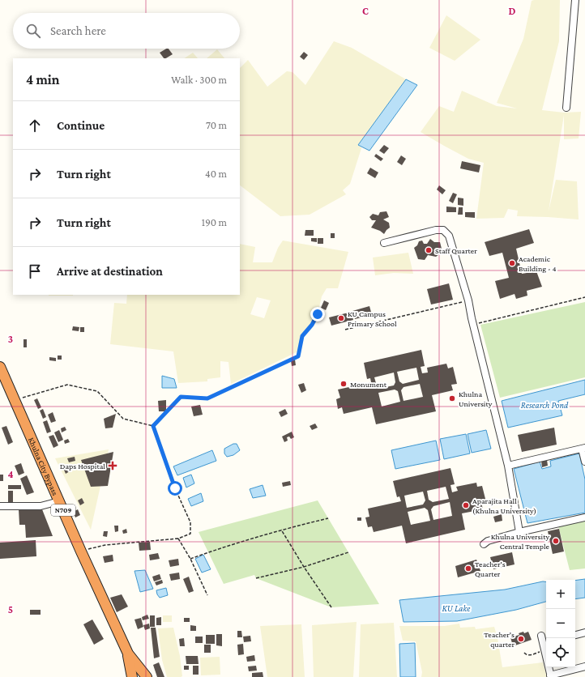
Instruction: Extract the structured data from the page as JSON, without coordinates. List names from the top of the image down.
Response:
{
  "streets": {
    "highway": ["Khulna City Bypass", "N709"]
  },
  "crossings": [
    ["Khulna City Bypass", "N709"]
  ],
  "water": ["Research Pond", "KU Lake"],
  "places": {
    "other": [
      "Staff Quarter",
      "Academic Building - 4",
      "KU Campus Primary School",
      "Monument",
      "Khulna University",
      "Aparajita Hall (Khulna University)",
      "Khulna University Central Temple",
      "Teacher's Quarter",
      "Teacher's quarter"
    ],
    "health": ["Daps Hospital"]
  },
  "page": {
    "search": "Search here",
    "heading": ["4 min", "Walk · 300 m"],
    "list": [
      ["Continue", "70 m"],
      ["Turn right", "40 m"],
      ["Turn right", "190 m"],
      "Arrive at destination"
    ],
    "map_buttons": ["+", "−"]
  },
  "grid": {
    "columns": ["C", "D"],
    "rows": ["3", "4", "5"]
  }
}
